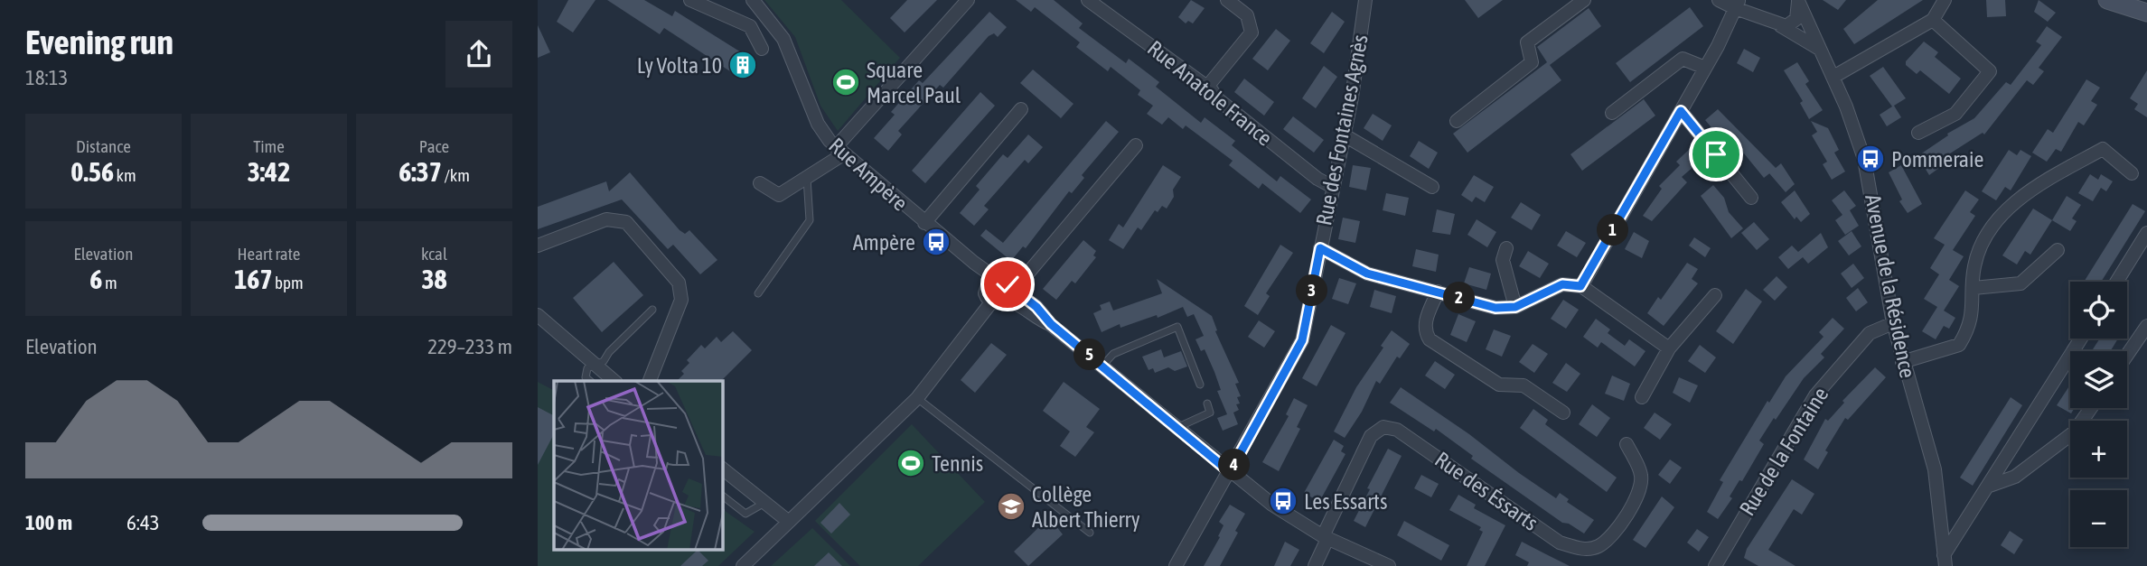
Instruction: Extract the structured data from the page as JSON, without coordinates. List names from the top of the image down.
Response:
{
  "streets": {
    "street": [
      "Rue Anatole France",
      "Rue des Fontaines Agnès",
      "Rue Ampère",
      "Avenue de la Résidence",
      "Rue de la Fontaine",
      "Rue des Éssarts"
    ]
  },
  "crossings": [
    ["Rue Anatole France", "Rue des Fontaines Agnès"],
    ["Rue des Fontaines Agnès", "Rue Ampère"],
    ["Rue Ampère", "Rue des Éssarts"],
    ["Avenue de la Résidence", "Rue de la Fontaine"]
  ],
  "places": {
    "building": ["Ly Volta 10"],
    "sports": ["Square Marcel Paul", "Tennis"],
    "bus stop": ["Pommeraie", "Ampère", "Les Essarts"],
    "school or university": ["Collège Albert Thierry"]
  },
  "page": {
    "heading": ["Evening run", "18:13"],
    "stats": [
      ["Distance", "0.56 km"],
      ["Time", "3:42"],
      ["Pace", "6:37 /km"],
      ["Elevation", "6 m"],
      ["Heart rate", "167 bpm"],
      ["kcal", "38"]
    ],
    "pins": [
      "1",
      "3",
      "2",
      "5",
      "4"
    ],
    "map_buttons": ["+", "−"],
    "chart": ["Elevation", "229–233 m"],
    "list": [
      {
        "name": "100 m",
        "note": "6:43"
      }
    ]
  }
}
